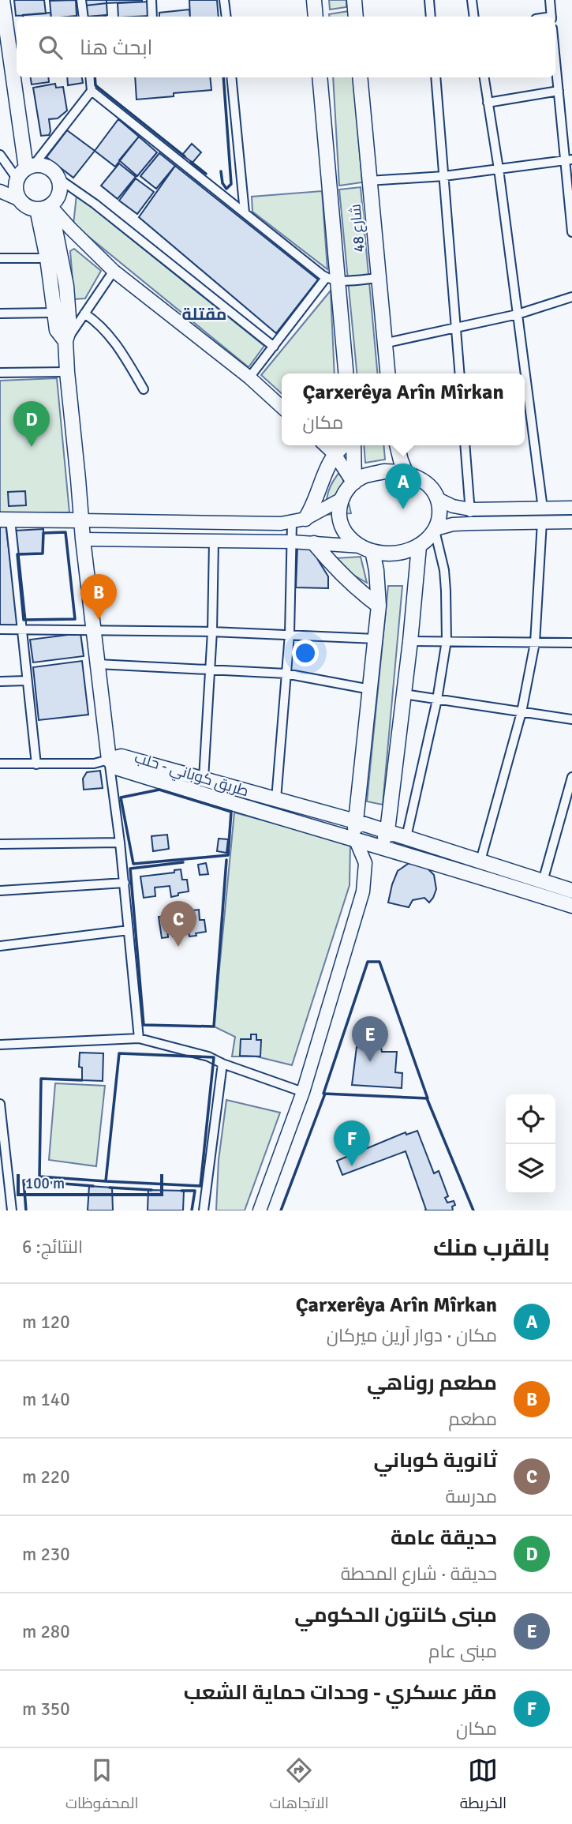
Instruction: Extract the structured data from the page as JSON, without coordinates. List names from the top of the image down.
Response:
{
  "streets": {
    "main road": ["48 شارع", "طريق كوباني - حلب"]
  },
  "districts": ["مقتلة"],
  "scale_bar": "100 m",
  "page": {
    "search": "ابحث هنا",
    "popup": ["Çarxerêya Arîn Mîrkan", "مكان"],
    "pins": [
      "D",
      "A",
      "B",
      "C",
      "E",
      "F"
    ],
    "scale": "100 m",
    "heading": ["بالقرب منك", "النتائج: 6"],
    "list": [
      {
        "mark": "A",
        "name": "Çarxerêya Arîn Mîrkan",
        "note": "مكان · دوار آرين ميركان",
        "value": "120 m"
      },
      {
        "mark": "B",
        "name": "مطعم روناهي",
        "note": "مطعم",
        "value": "140 m"
      },
      {
        "mark": "C",
        "name": "ثانوية كوباني",
        "note": "مدرسة",
        "value": "220 m"
      },
      {
        "mark": "D",
        "name": "حديقة عامة",
        "note": "حديقة · شارع المحطة",
        "value": "230 m"
      },
      {
        "mark": "E",
        "name": "مبنى كانتون الحكومي",
        "note": "مبنى عام",
        "value": "280 m"
      },
      {
        "mark": "F",
        "name": "مقر عسكري - وحدات حماية الشعب",
        "note": "مكان",
        "value": "350 m"
      }
    ],
    "nav": ["الخريطة", "الاتجاهات", "المحفوظات"]
  }
}
